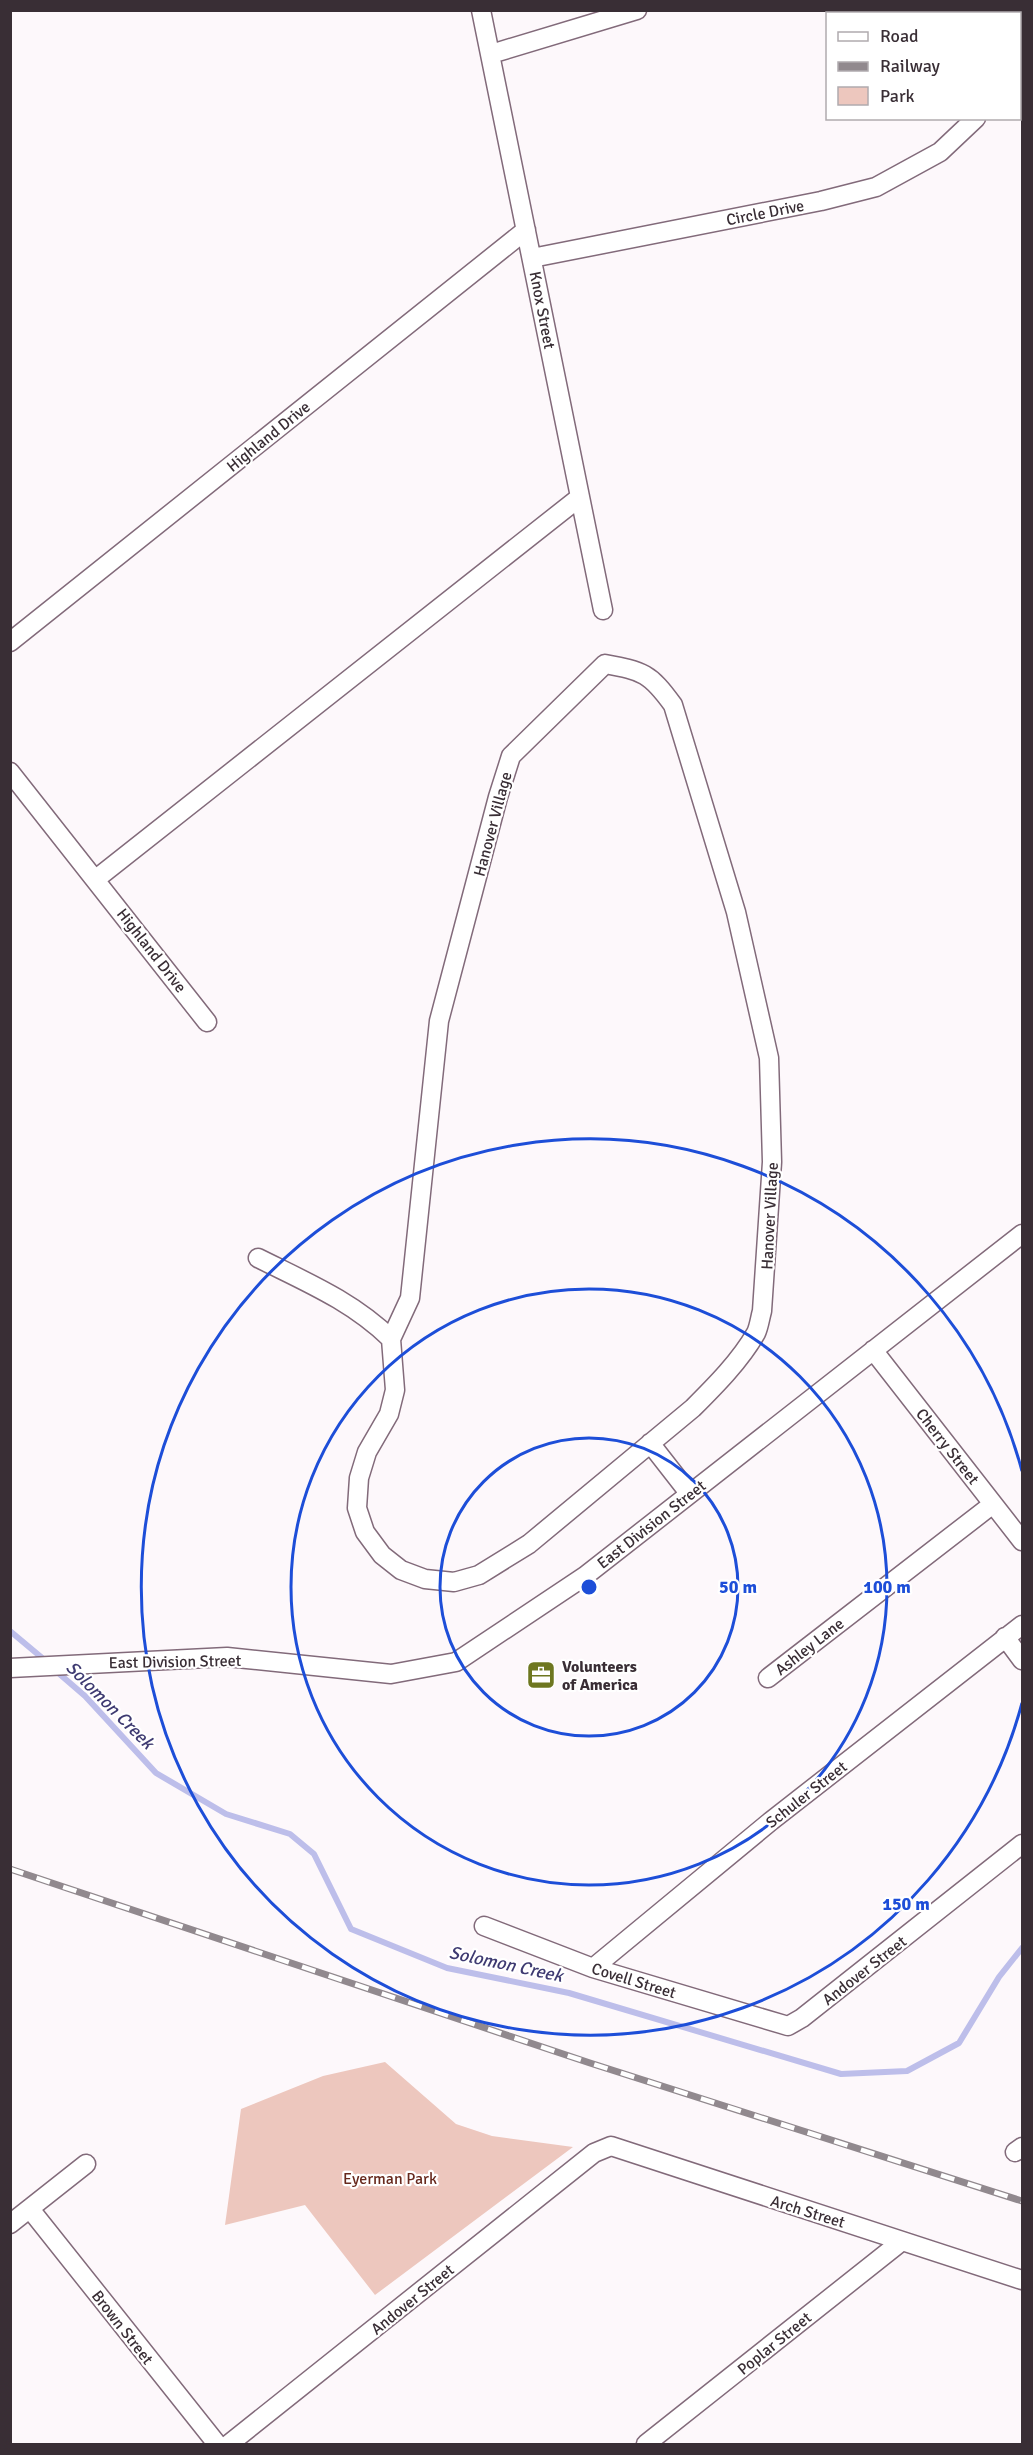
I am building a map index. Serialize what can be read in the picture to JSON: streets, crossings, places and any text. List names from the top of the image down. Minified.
{"streets":{"street":["Circle Drive","Knox Street","Highland Drive","Hanover Village","Cherry Street","East Division Street","Ashley Lane","Schuler Street","Andover Street","Covell Street","Arch Street","Brown Street","Poplar Street"]},"crossings":[["Circle Drive","Knox Street"],["Knox Street","Highland Drive"],["Cherry Street","East Division Street"],["Cherry Street","Ashley Lane"],["Schuler Street","Covell Street"],["Andover Street","Covell Street"],["Andover Street","Arch Street"],["Arch Street","Poplar Street"]],"water":["Solomon Creek"],"parks":["Eyerman Park"],"places":{"office":["Volunteers of America"]},"legend":["Road","Railway","Park"],"rings":["50 m","100 m","150 m"]}
